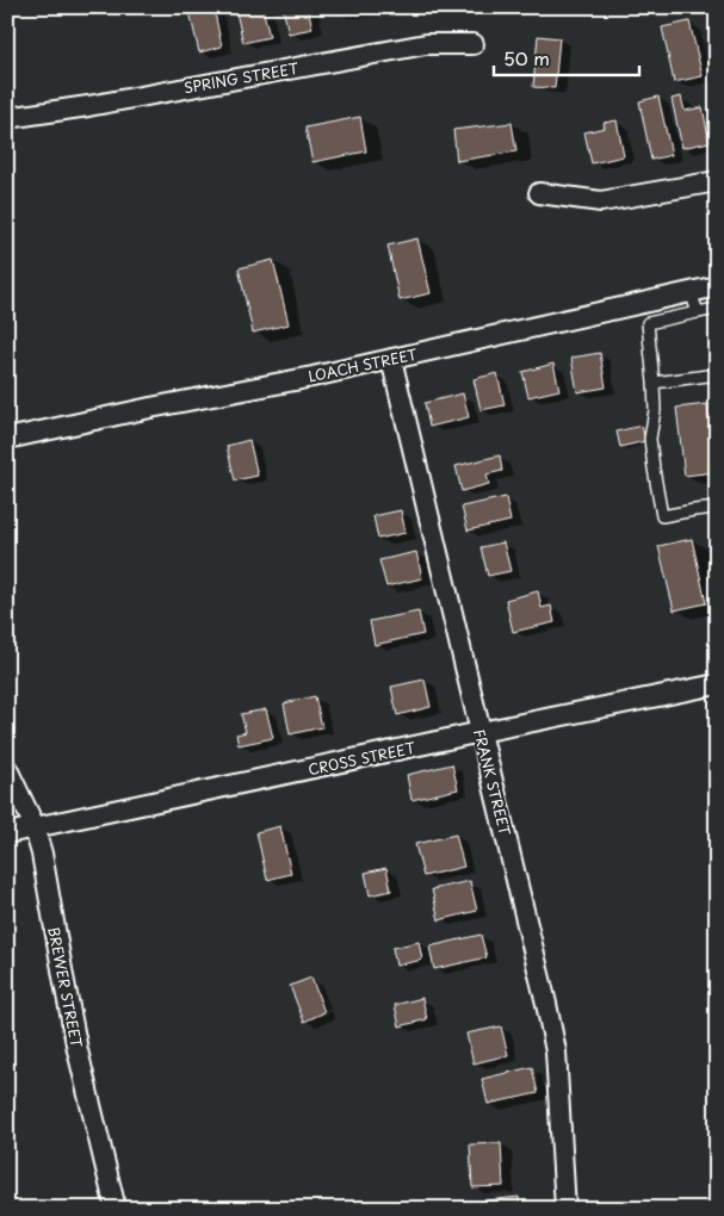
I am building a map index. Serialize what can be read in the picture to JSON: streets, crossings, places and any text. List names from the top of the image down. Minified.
{"streets":{"street":["SPRING STREET","LOACH STREET","CROSS STREET","FRANK STREET","BREWER STREET"]},"crossings":[["LOACH STREET","FRANK STREET"],["CROSS STREET","FRANK STREET"],["CROSS STREET","BREWER STREET"]],"scale_bar":"50 m"}
